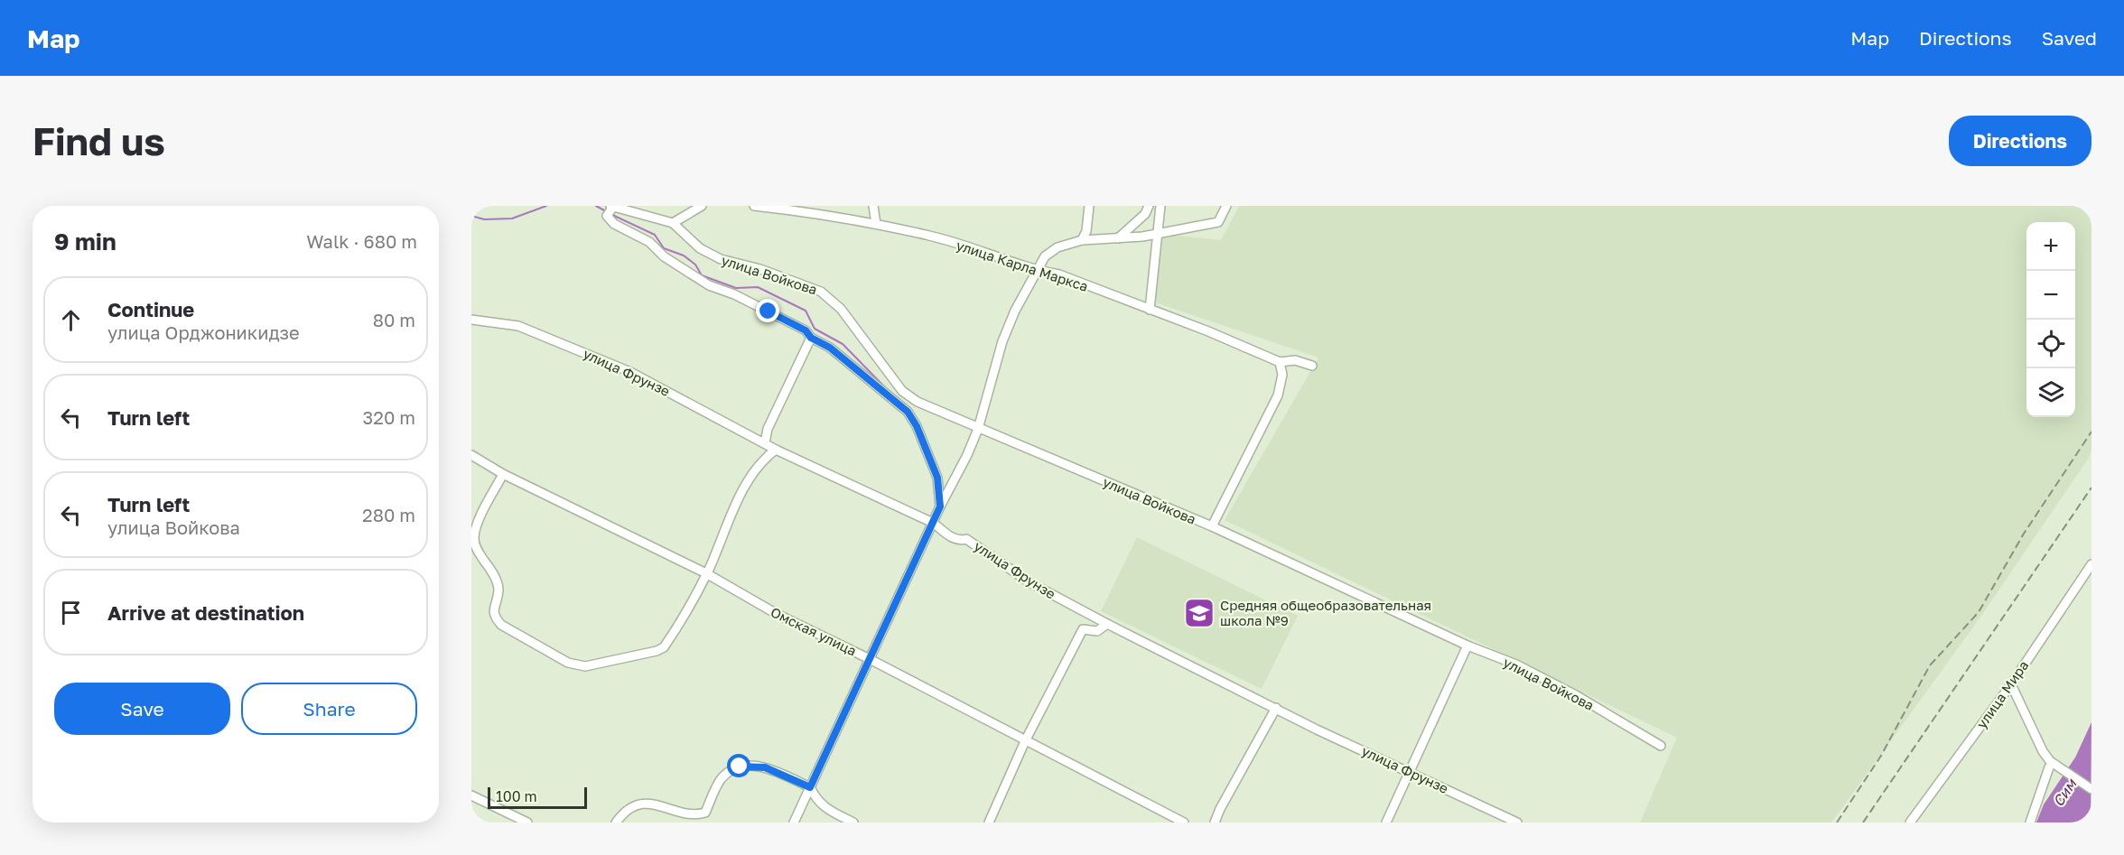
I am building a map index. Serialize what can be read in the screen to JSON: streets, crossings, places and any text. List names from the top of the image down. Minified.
{"streets":{"street":["улица Карла Маркса","улица Войкова","улица Фрунзе","Омская улица","улица Мира"]},"water":["Сим"],"places":{"school or university":["Средняя общеобразовательная школа №9"]},"scale_bar":"100 m","page":{"header":"Map","nav":["Map","Directions","Saved"],"buttons":["Directions",["Save","Share"]],"title":"Find us","heading":["9 min","Walk · 680 m"],"map_buttons":["+","−"],"list":[["Continue","улица Орджоникидзе","80 m"],["Turn left","320 m"],["Turn left","улица Войкова","280 m"],"Arrive at destination"],"scale":"100 m"}}
